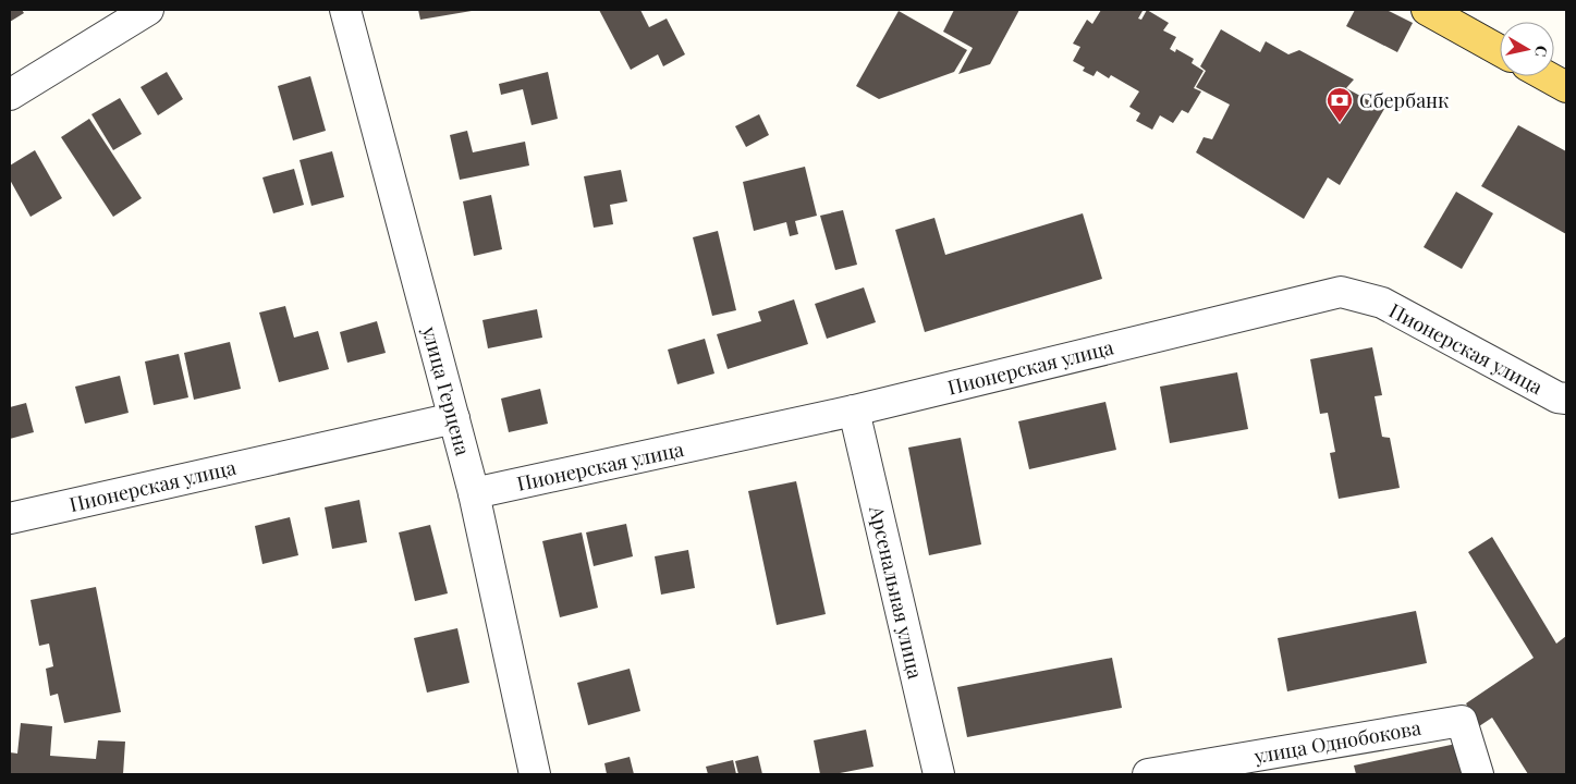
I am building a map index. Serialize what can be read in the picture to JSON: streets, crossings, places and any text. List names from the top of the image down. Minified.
{"streets":{"street":["Пионерская улица","улица Герцена","Арсенальная улица","улица Однобокова"]},"crossings":[["Пионерская улица","улица Герцена"],["Пионерская улица","Арсенальная улица"]],"places":{"bank":["Сбербанк"]},"north":"right"}
